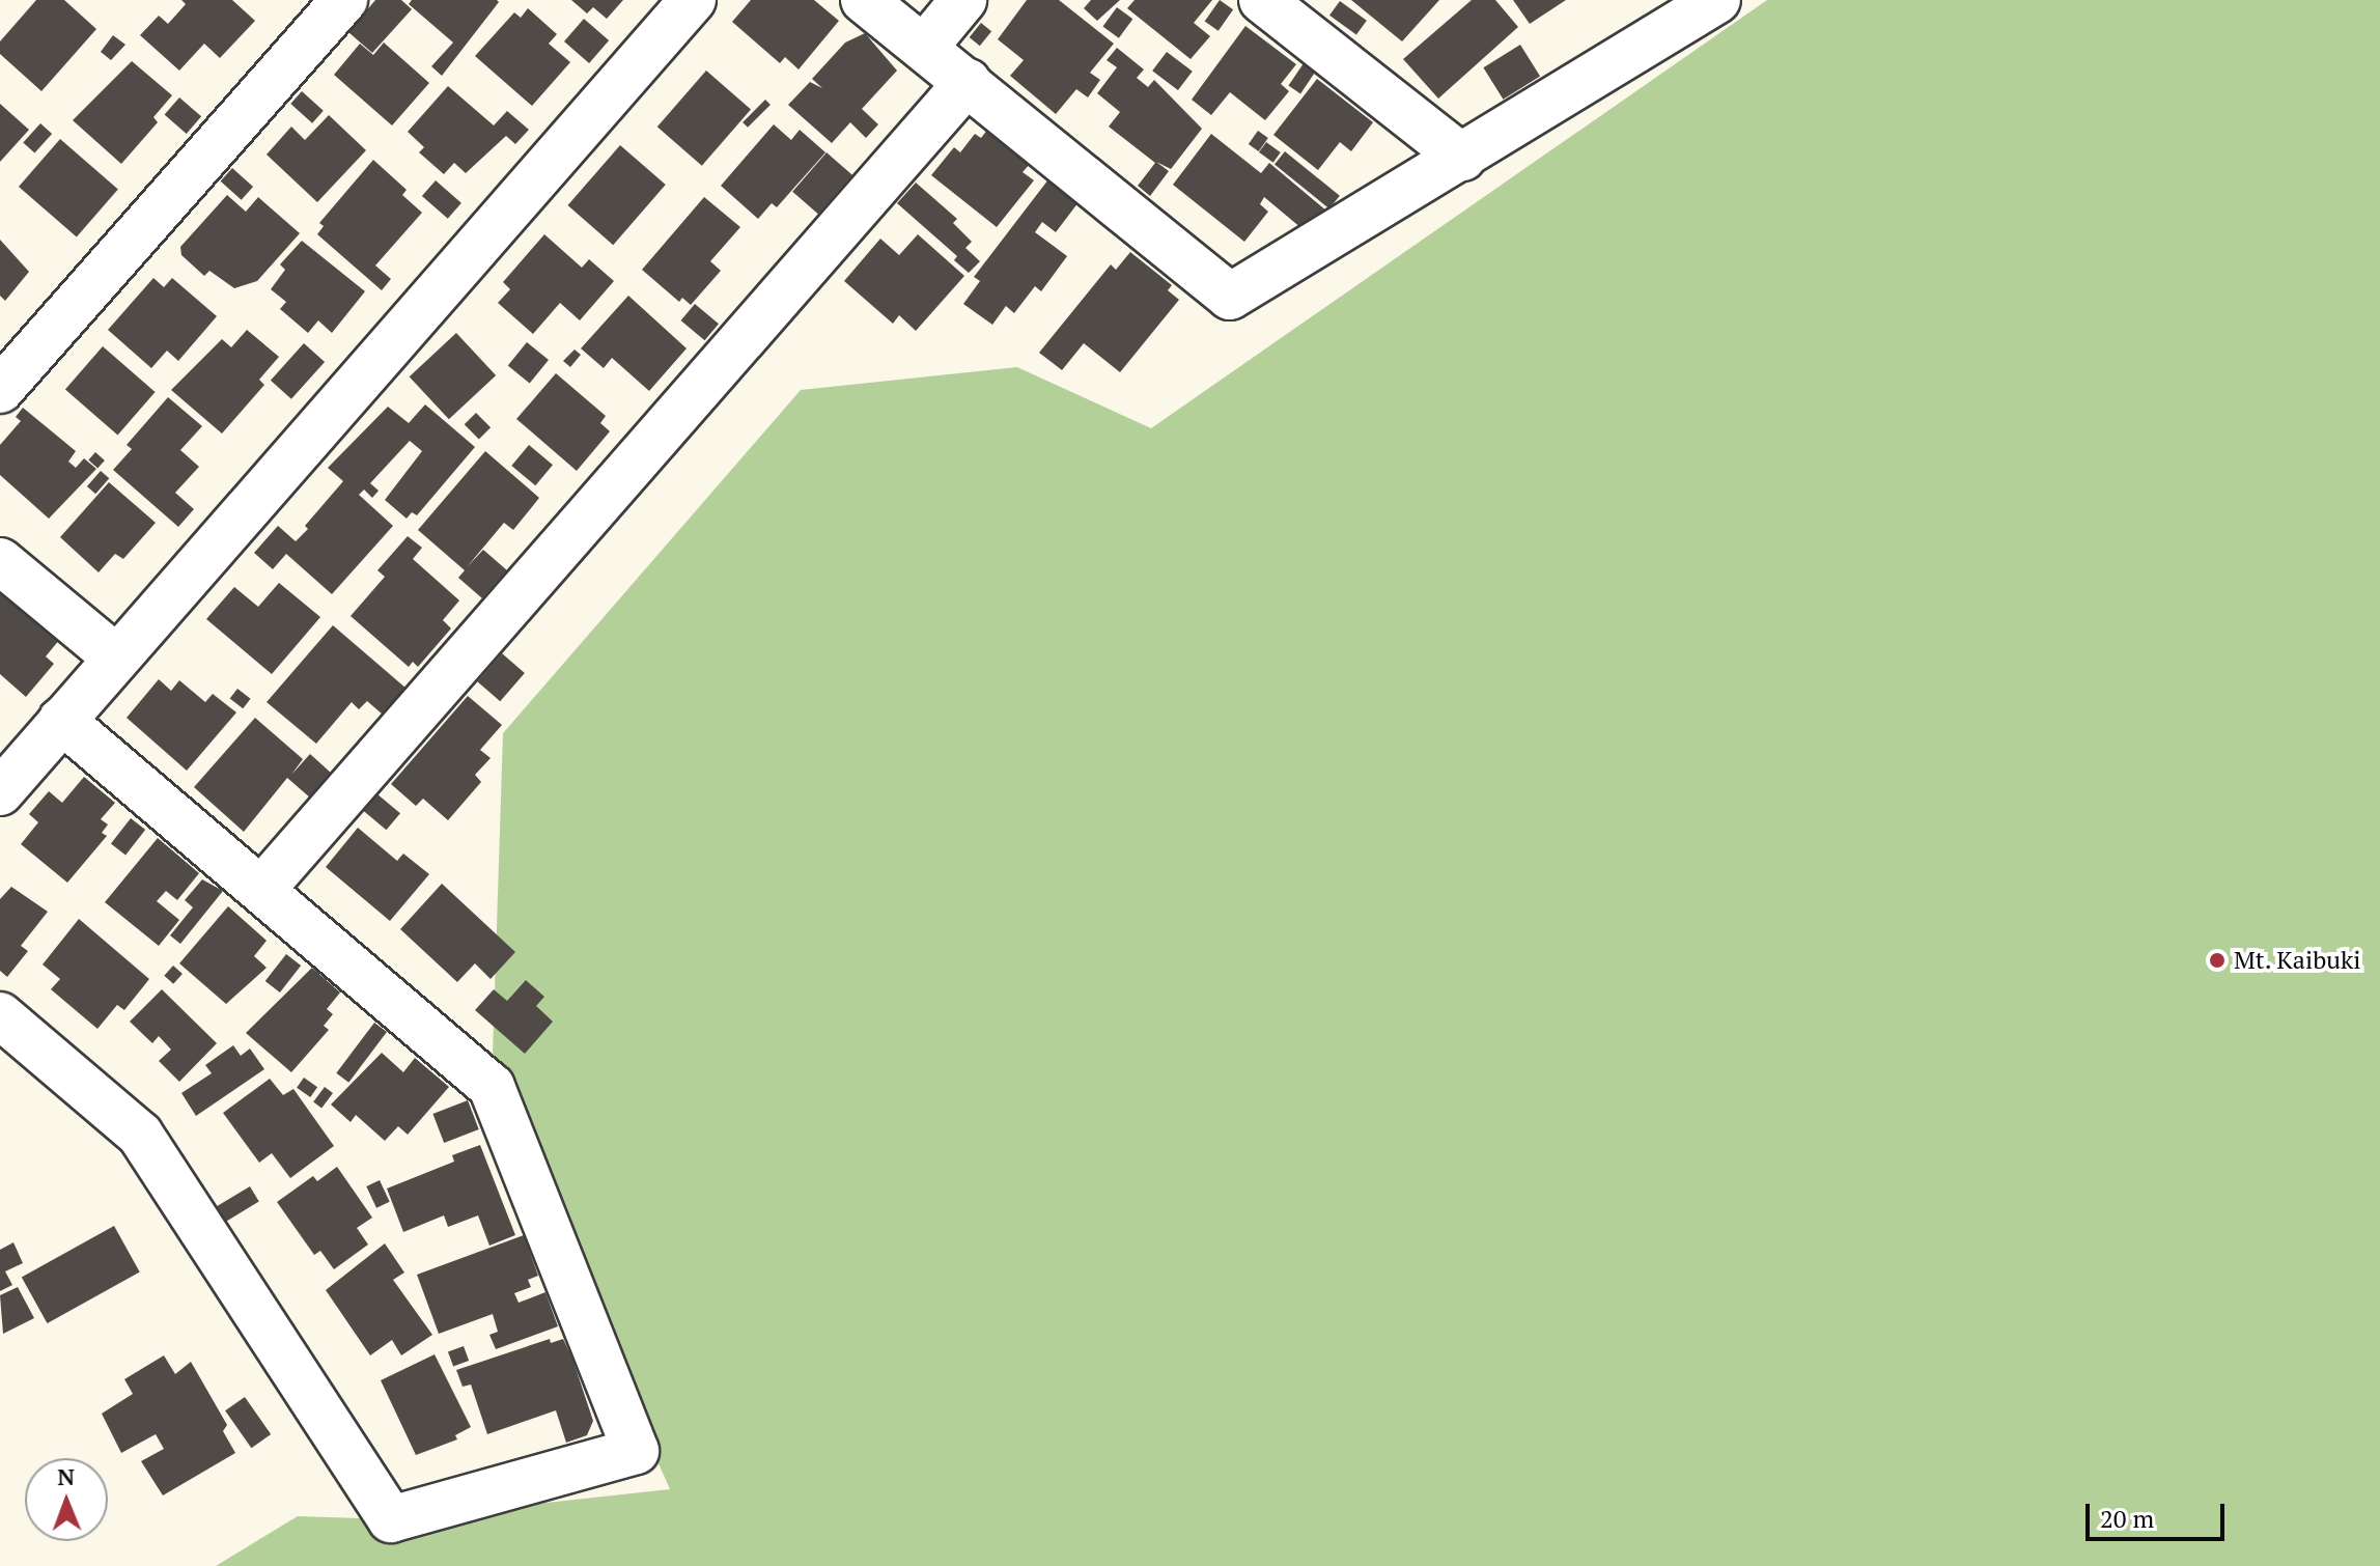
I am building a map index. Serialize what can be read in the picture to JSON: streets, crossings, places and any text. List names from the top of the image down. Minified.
{"places":["Mt. Kaibuki"],"scale_bar":"20 m","north":"top"}
